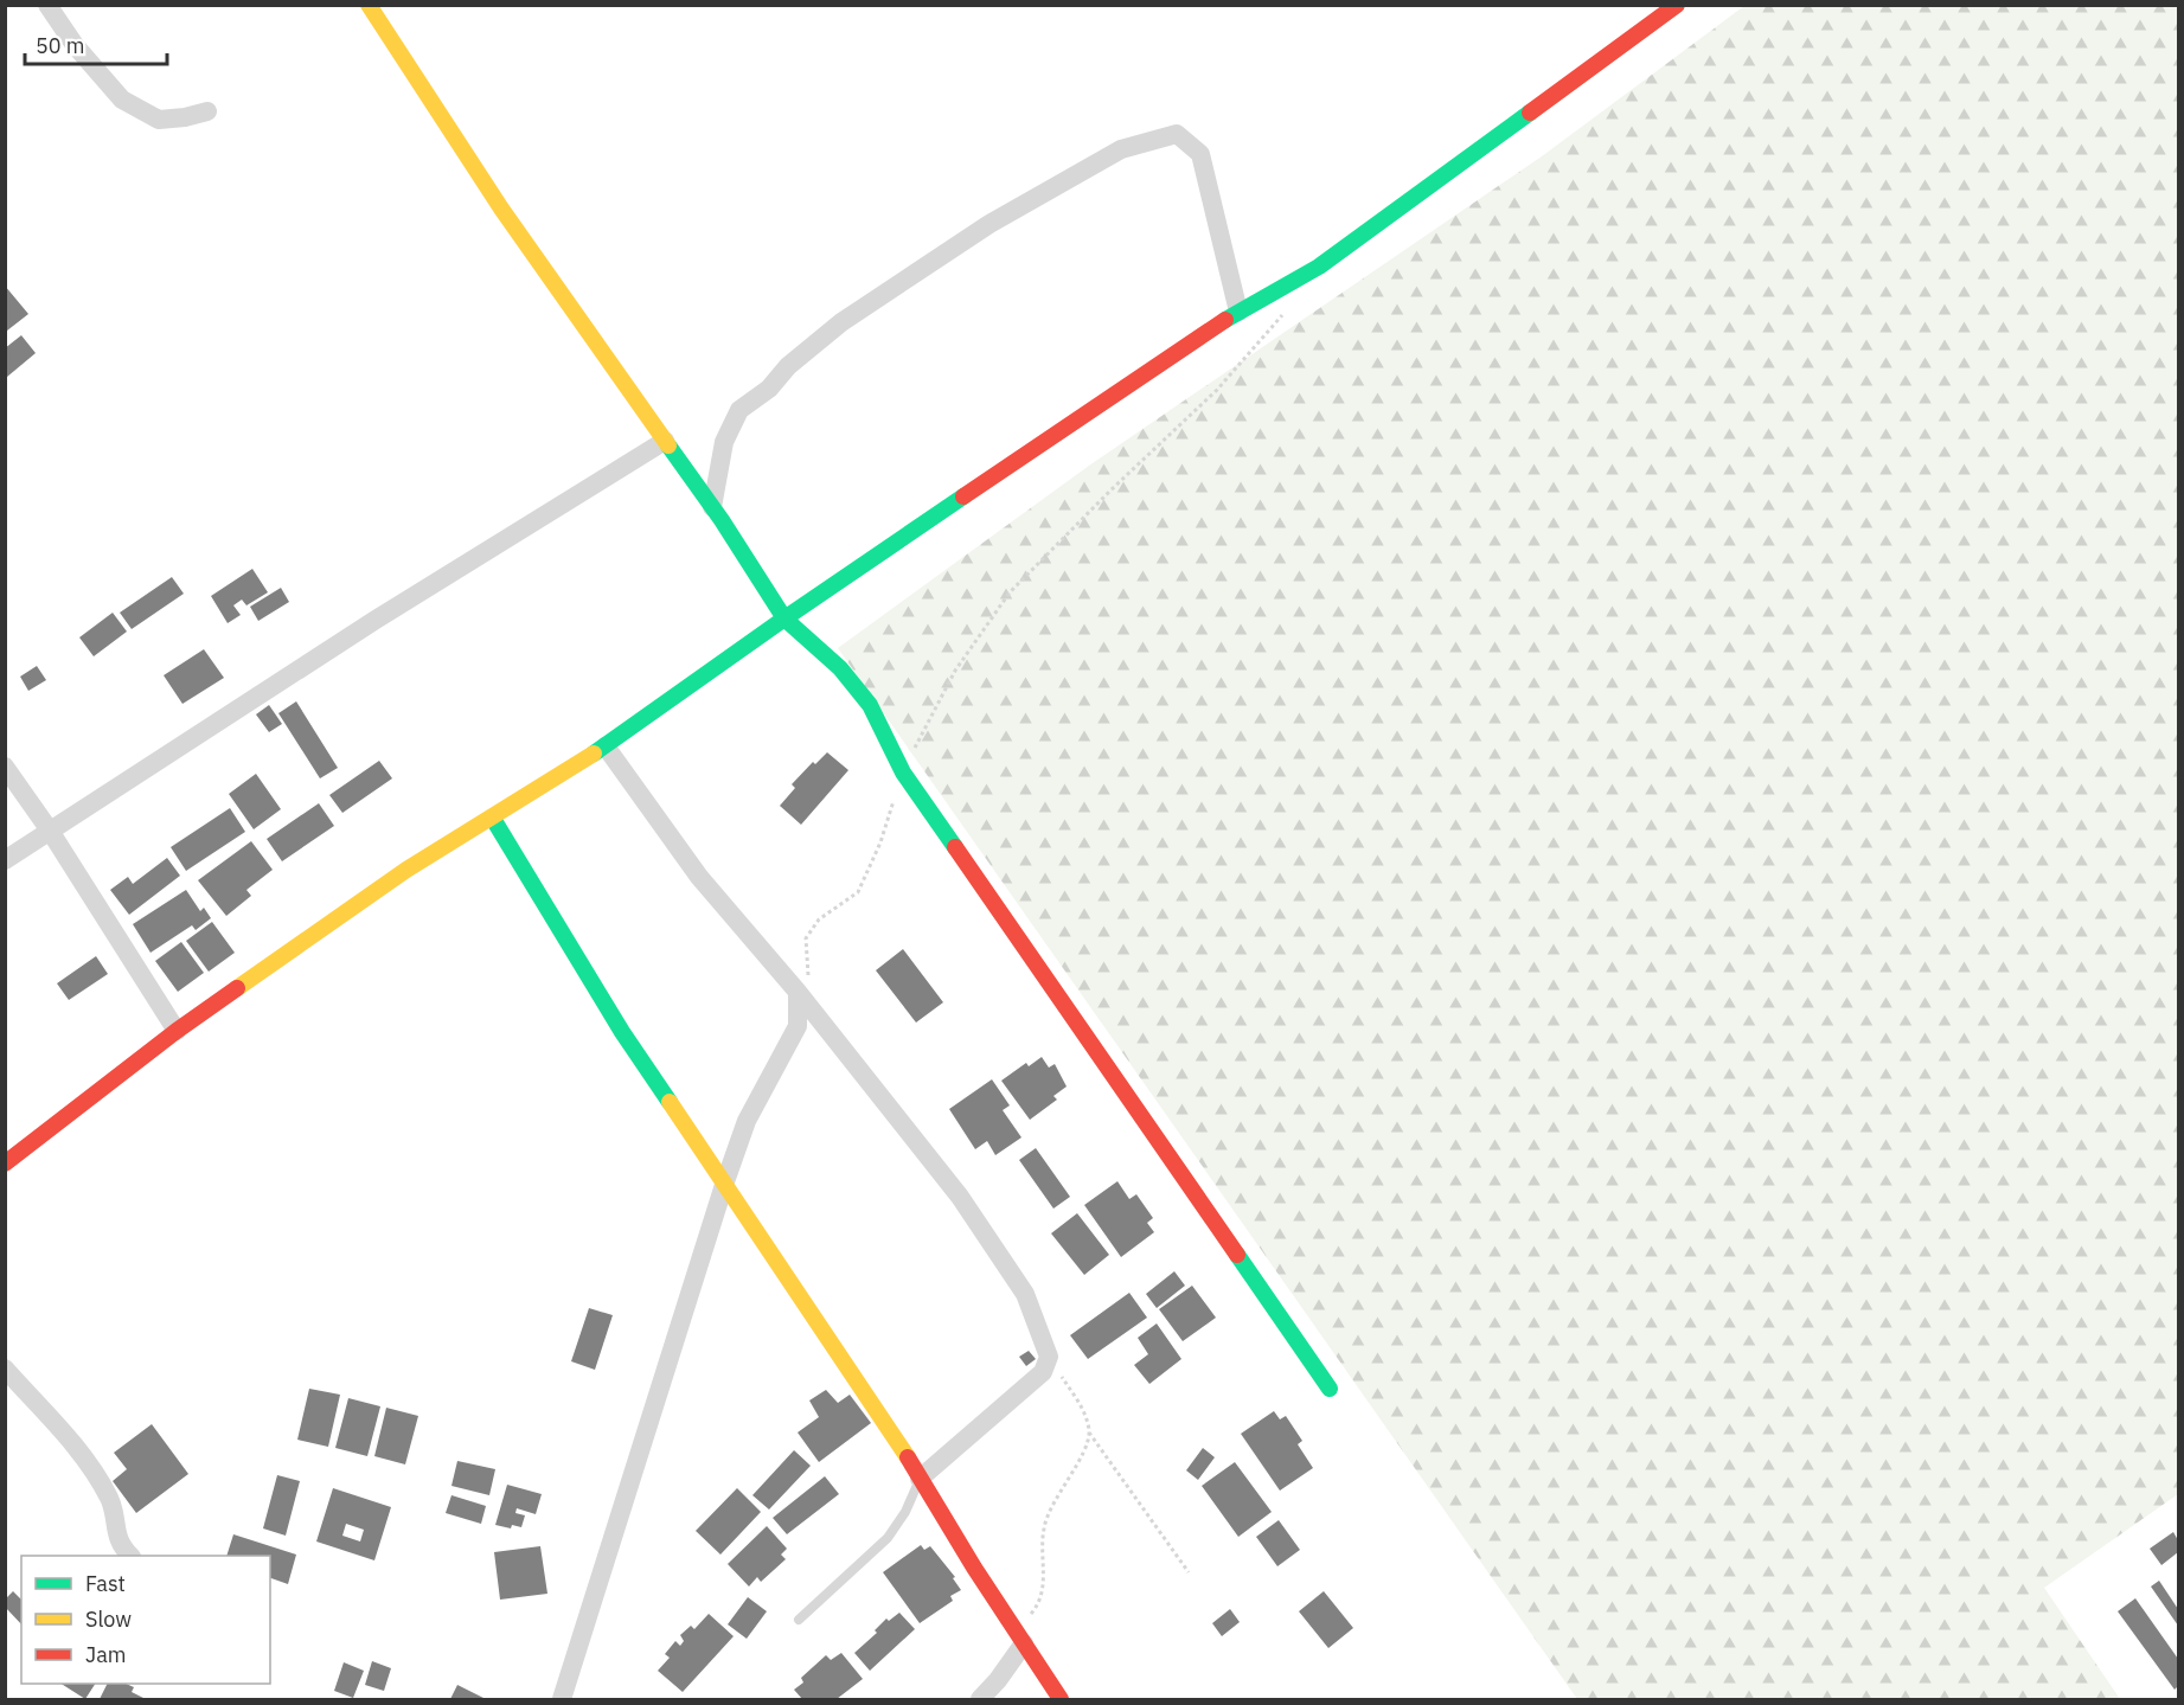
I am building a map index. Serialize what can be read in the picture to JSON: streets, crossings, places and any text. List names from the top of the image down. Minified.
{"legend":["Fast","Slow","Jam"],"scale_bar":"50 m"}
